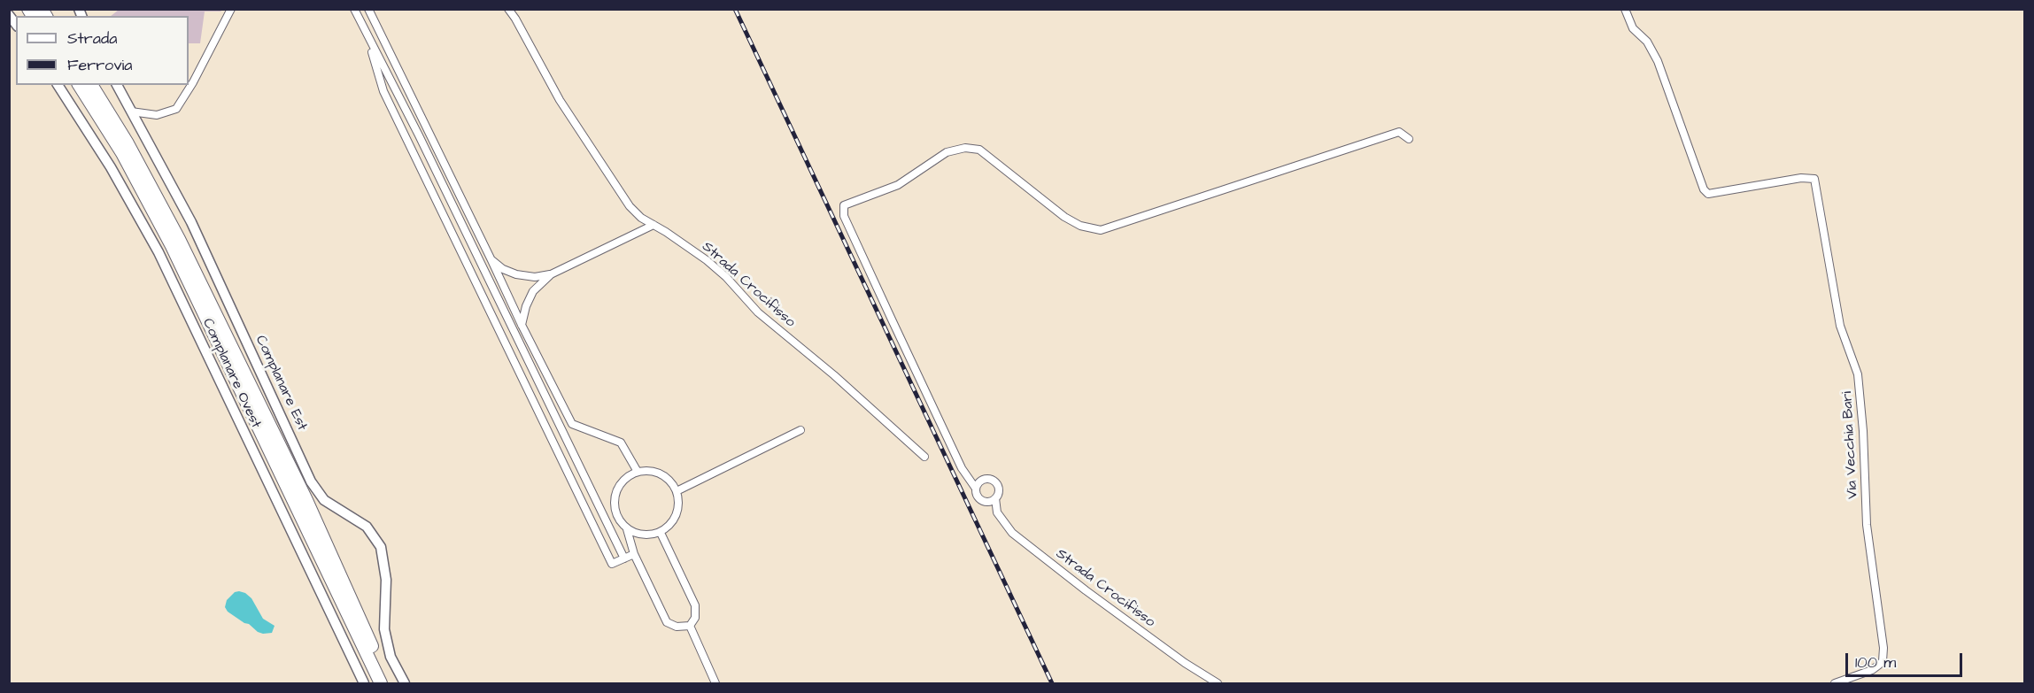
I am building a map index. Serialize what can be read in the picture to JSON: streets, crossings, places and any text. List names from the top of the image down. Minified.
{"streets":{"main road":["Complanare Ovest","Complanare Est"],"street":["Strada Crocifisso","Via Vecchia Bari"]},"legend":["Strada","Ferrovia"],"scale_bar":"100 m"}
